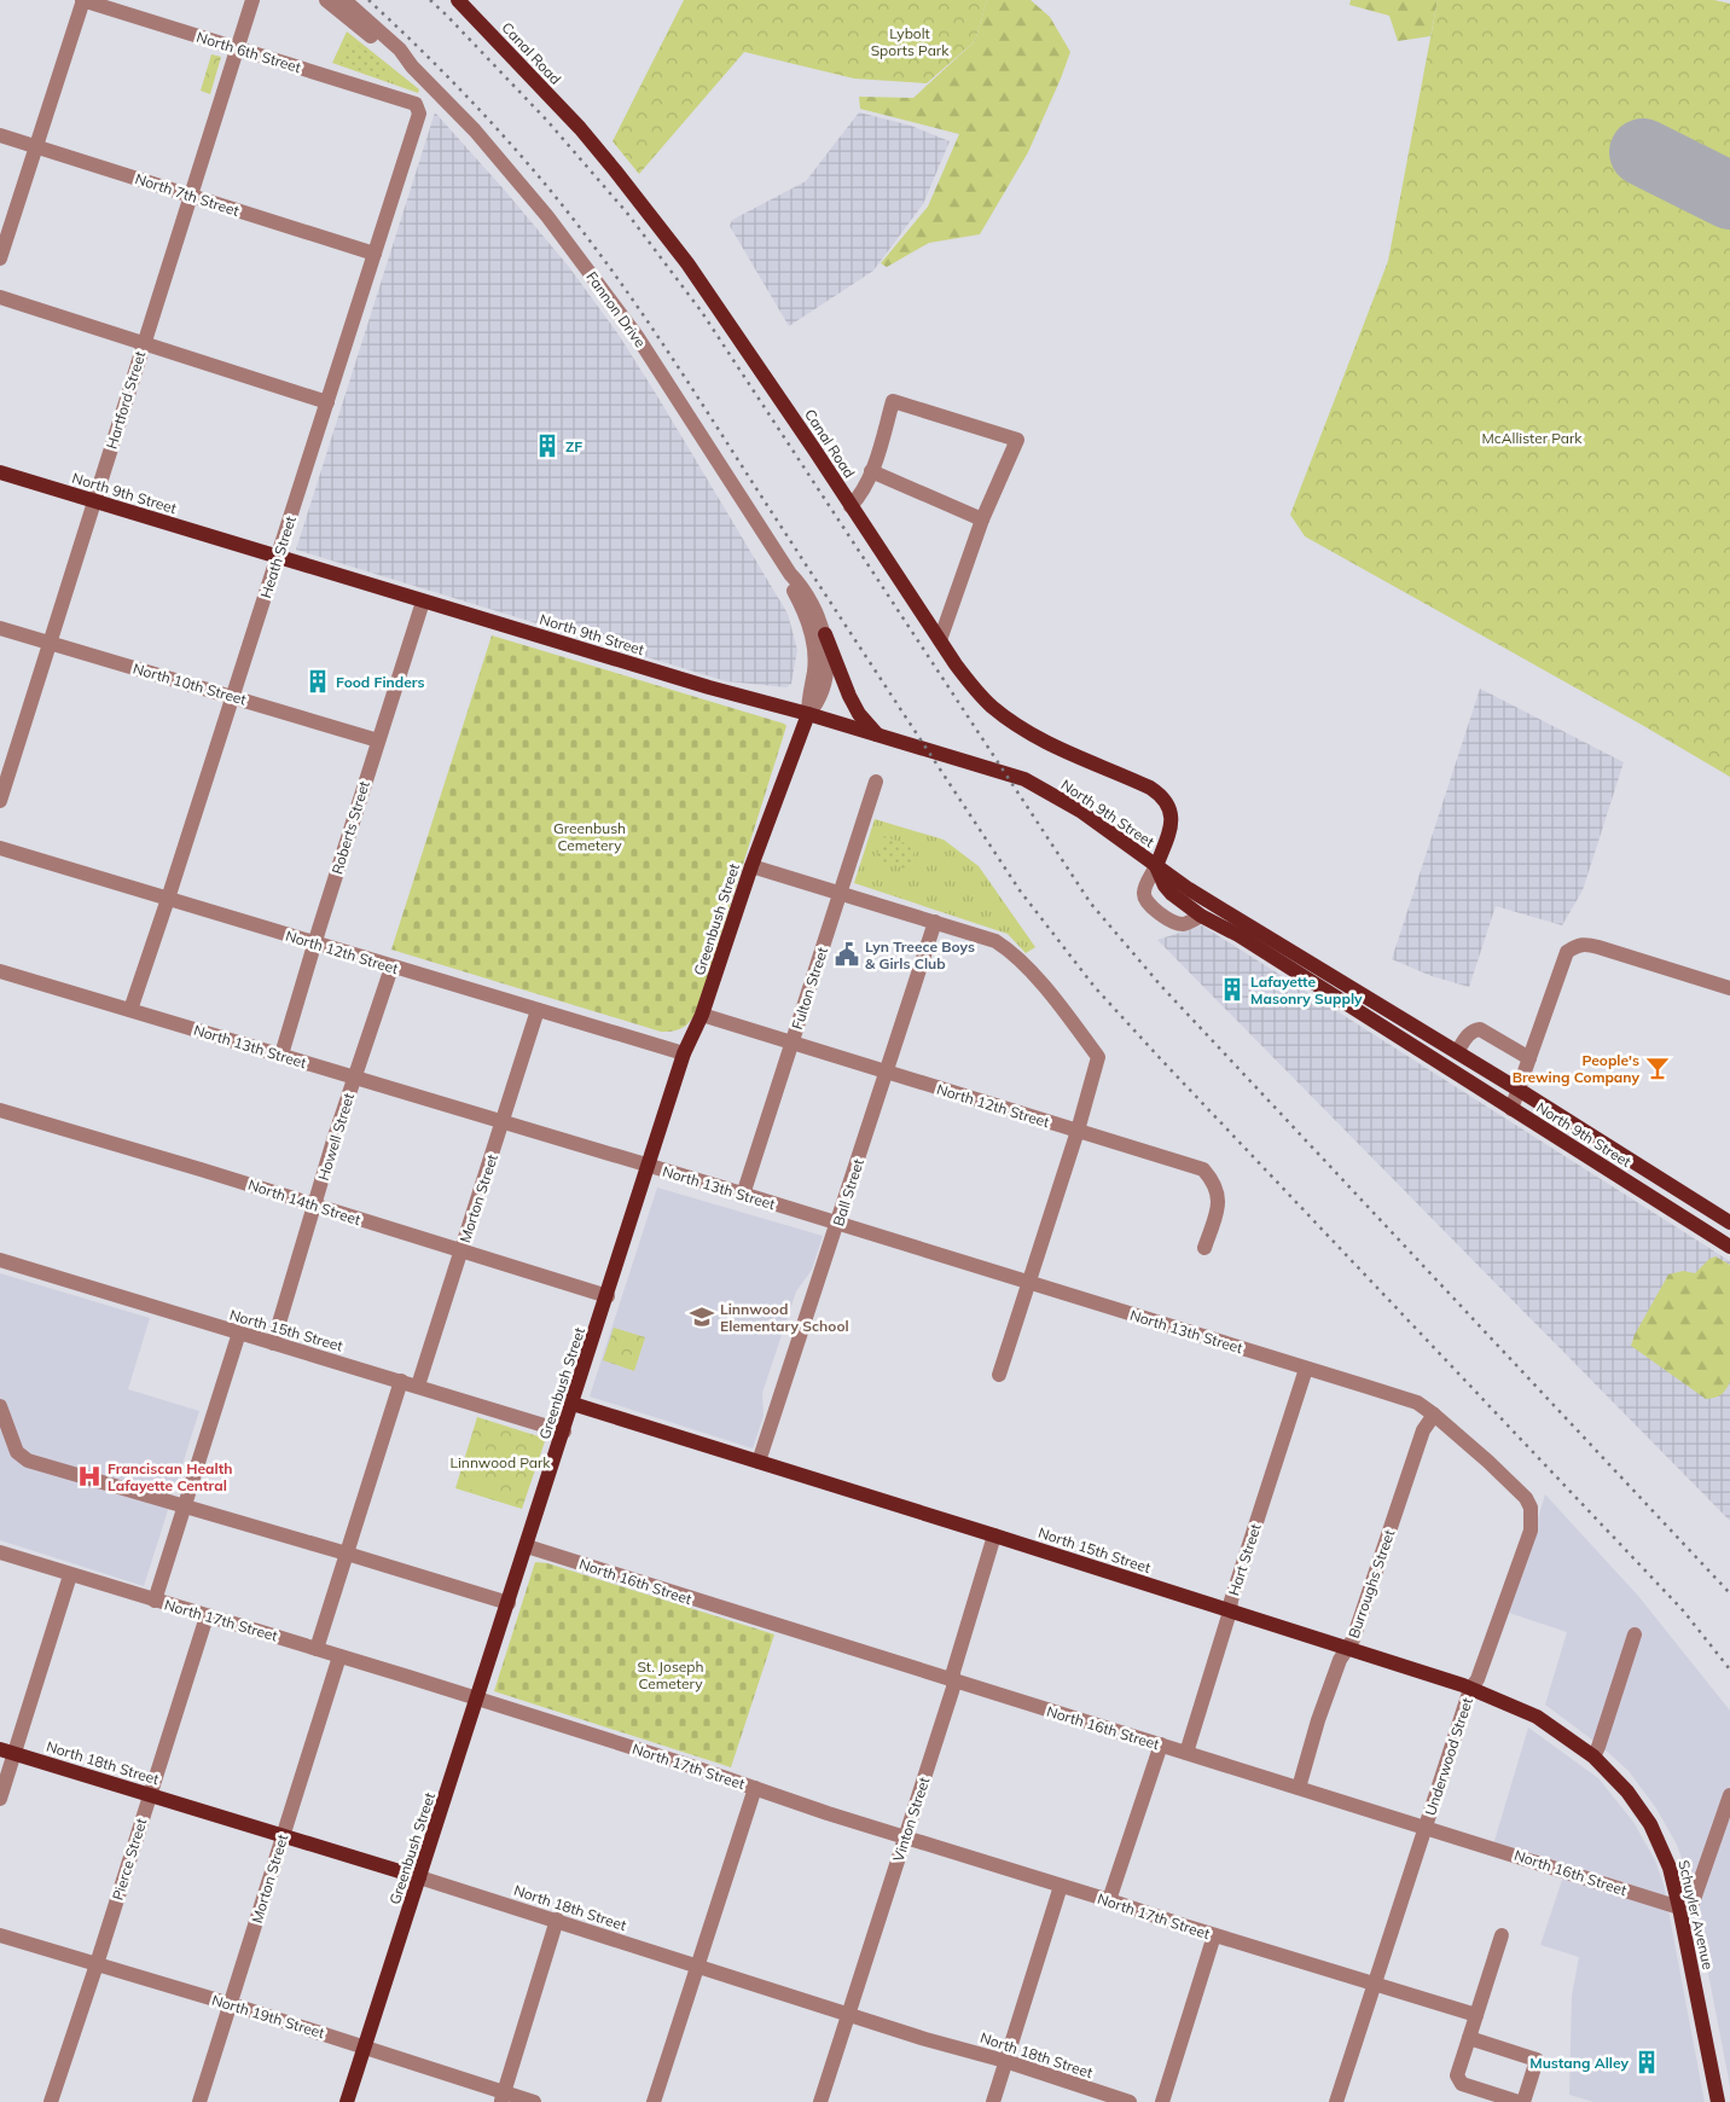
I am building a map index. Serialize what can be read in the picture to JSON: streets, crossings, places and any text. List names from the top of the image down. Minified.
{"streets":{"main road":["Canal Road","North 9th Street","Greenbush Street","North 15th Street","North 18th Street","Schuyler Avenue"],"street":["North 6th Street","North 7th Street","Fannon Drive","Hartford Street","Heath Street","North 10th Street","Roberts Street","North 12th Street","Fulton Street","North 13th Street","Howell Street","Ball Street","Morton Street","North 14th Street","Hart Street","North 16th Street","Burroughs Street","North 17th Street","Underwood Street","Vinton Street","Pierce Street","North 19th Street"]},"crossings":[["North 6th Street","Hartford Street"],["North 6th Street","Heath Street"],["Canal Road","North 9th Street"],["North 7th Street","Hartford Street"],["North 7th Street","Heath Street"],["Fannon Drive","North 9th Street"],["Fannon Drive","Greenbush Street"],["Hartford Street","North 9th Street"],["Hartford Street","North 10th Street"],["North 9th Street","Heath Street"],["North 9th Street","Roberts Street"],["North 9th Street","Greenbush Street"],["Heath Street","North 10th Street"],["Heath Street","North 12th Street"],["Heath Street","North 13th Street"],["North 10th Street","Roberts Street"],["Roberts Street","North 12th Street"],["Roberts Street","North 13th Street"],["Greenbush Street","North 12th Street"],["Greenbush Street","North 13th Street"],["Greenbush Street","North 14th Street"],["Greenbush Street","North 15th Street"],["Greenbush Street","North 16th Street"],["Greenbush Street","North 17th Street"],["Greenbush Street","North 18th Street"],["Greenbush Street","North 19th Street"],["North 12th Street","Fulton Street"],["North 12th Street","Howell Street"],["North 12th Street","Ball Street"],["North 12th Street","Morton Street"],["Fulton Street","North 13th Street"],["North 13th Street","Howell Street"],["North 13th Street","Ball Street"],["North 13th Street","Morton Street"],["North 13th Street","Hart Street"],["North 13th Street","Burroughs Street"],["North 13th Street","Underwood Street"],["Howell Street","North 14th Street"],["Howell Street","North 15th Street"],["Ball Street","North 15th Street"],["Morton Street","North 14th Street"],["Morton Street","North 15th Street"],["Morton Street","North 17th Street"],["Morton Street","North 18th Street"],["Morton Street","North 19th Street"],["North 15th Street","Hart Street"],["North 15th Street","Burroughs Street"],["North 15th Street","Underwood Street"],["North 15th Street","Vinton Street"],["North 15th Street","Schuyler Avenue"],["Hart Street","North 16th Street"],["North 16th Street","Burroughs Street"],["North 16th Street","Underwood Street"],["North 16th Street","Vinton Street"],["North 16th Street","Schuyler Avenue"],["Burroughs Street","Underwood Street"],["North 17th Street","Underwood Street"],["North 17th Street","Vinton Street"],["North 17th Street","Pierce Street"],["North 18th Street","Vinton Street"],["North 18th Street","Pierce Street"],["Pierce Street","North 19th Street"]],"parks":["Lybolt Sports Park","McAllister Park","Greenbush Cemetery","Linnwood Park","St. Joseph Cemetery"],"places":{"building":["ZF","Food Finders","Lafayette Masonry Supply","Mustang Alley"],"public building":["Lyn Treece Boys & Girls Club"],"bar":["People's Brewing Company"],"school or university":["Linnwood Elementary School"],"hospital":["Franciscan Health Lafayette Central"]}}
